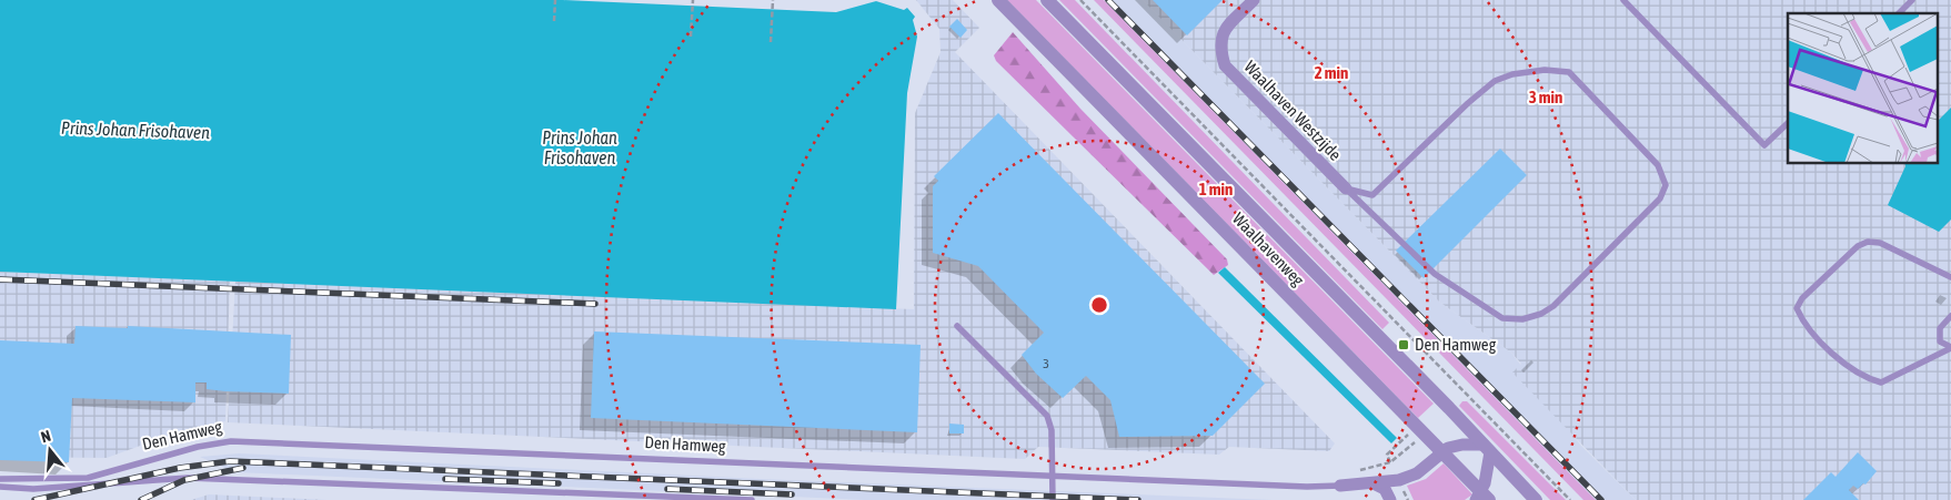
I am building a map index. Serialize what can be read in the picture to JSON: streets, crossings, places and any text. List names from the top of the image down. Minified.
{"streets":{"street":["Waalhaven Westzijde","Waalhavenweg","Den Hamweg"]},"crossings":[["Waalhavenweg","Den Hamweg"]],"water":["Prins Johan Frisohaven"],"places":{"transit":["Den Hamweg"]},"house_numbers":["3"],"north":"top","rings":["2 min","3 min","1 min"]}
